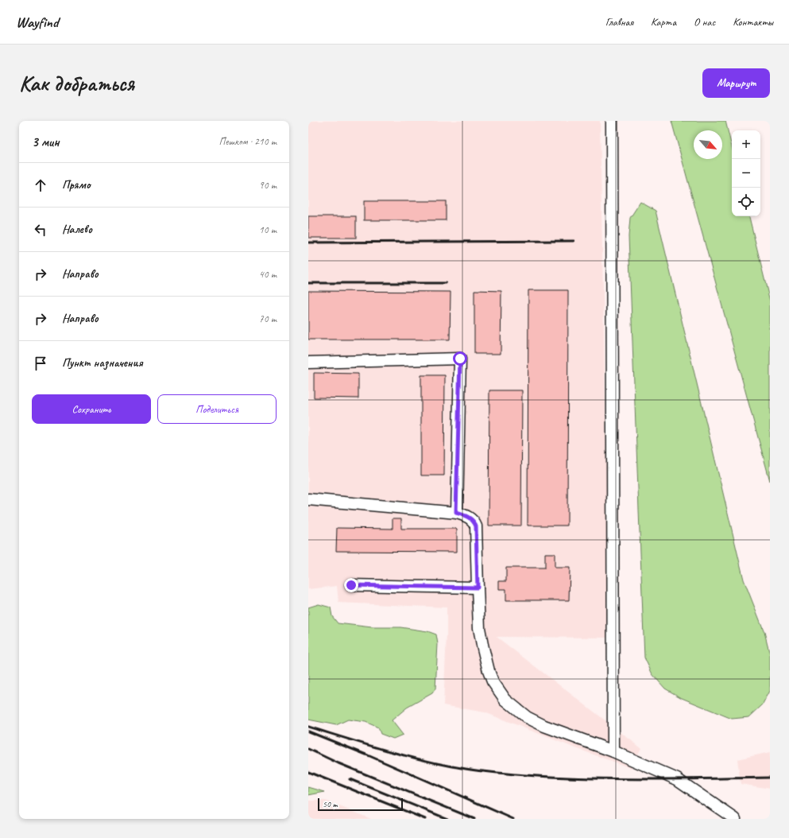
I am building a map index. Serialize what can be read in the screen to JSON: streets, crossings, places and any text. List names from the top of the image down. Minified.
{"scale_bar":"50 m","north":"bottom right","page":{"header":"Wayfind","nav":["Главная","Карта","О нас","Контакты"],"buttons":["Маршрут",["Сохранить","Поделиться"]],"title":"Как добраться","heading":["3 мин","Пешком · 210 m"],"map_buttons":["+","−"],"list":[["Прямо","90 m"],["Налево","10 m"],["Направо","40 m"],["Направо","70 m"],"Пункт назначения"],"scale":"50 m"}}
